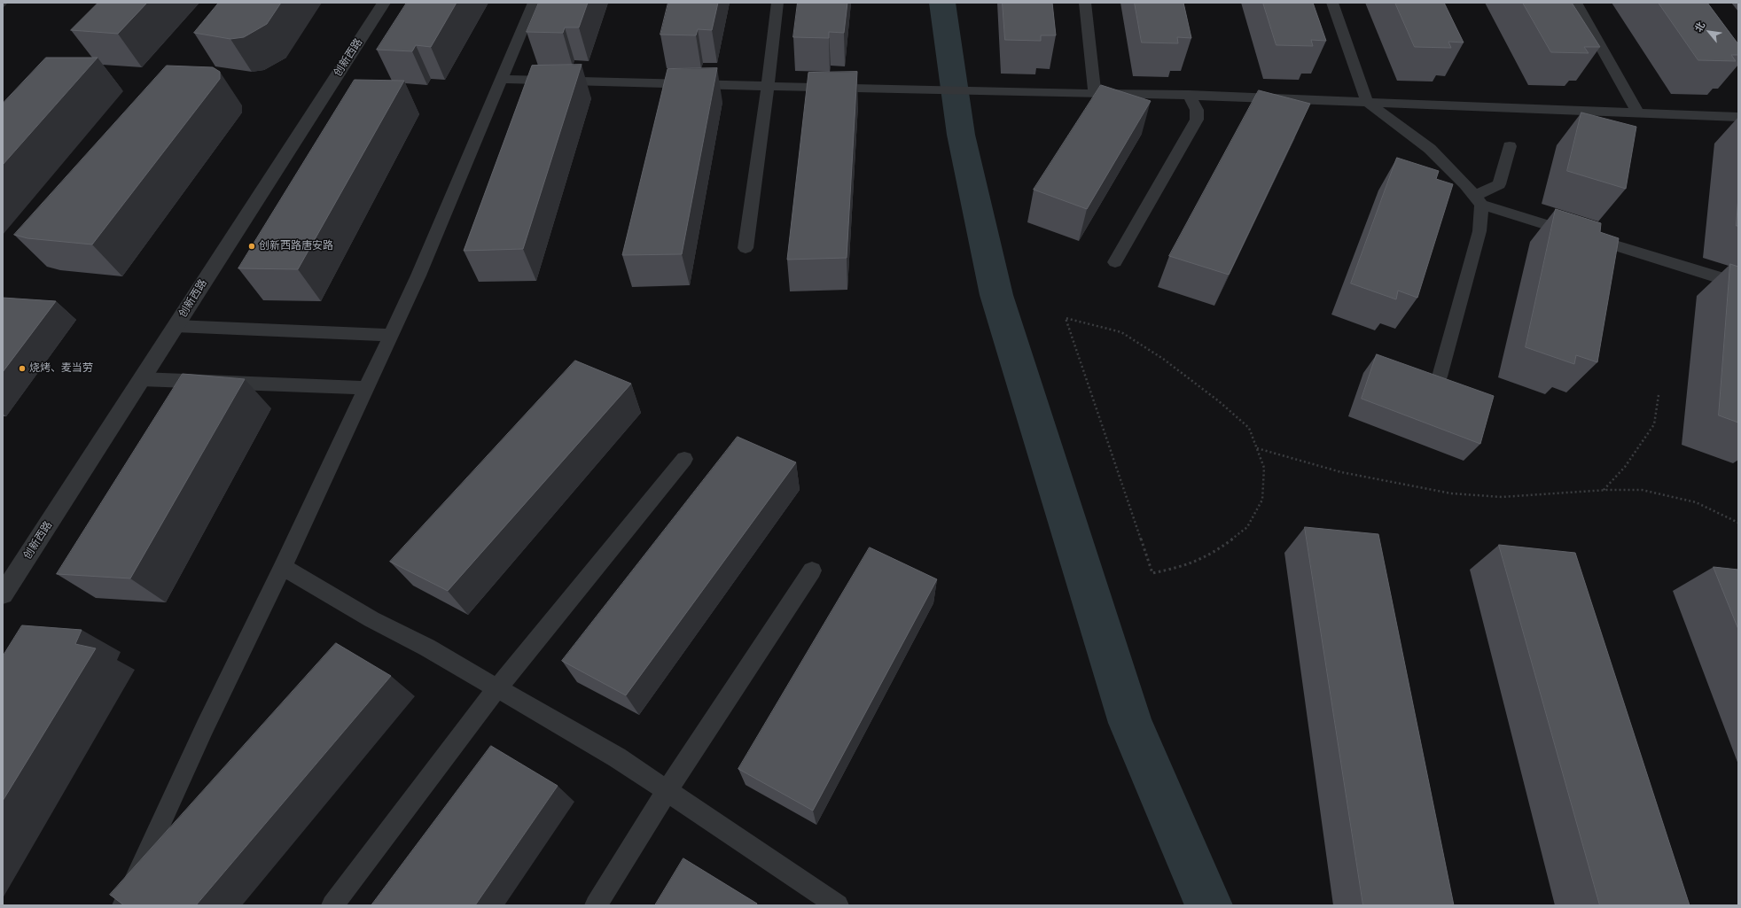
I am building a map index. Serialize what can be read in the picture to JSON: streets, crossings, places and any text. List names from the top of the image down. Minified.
{"streets":{"street":["创新西路"]},"places":["创新西路唐安路","烧烤、麦当劳"],"north":"top left"}
